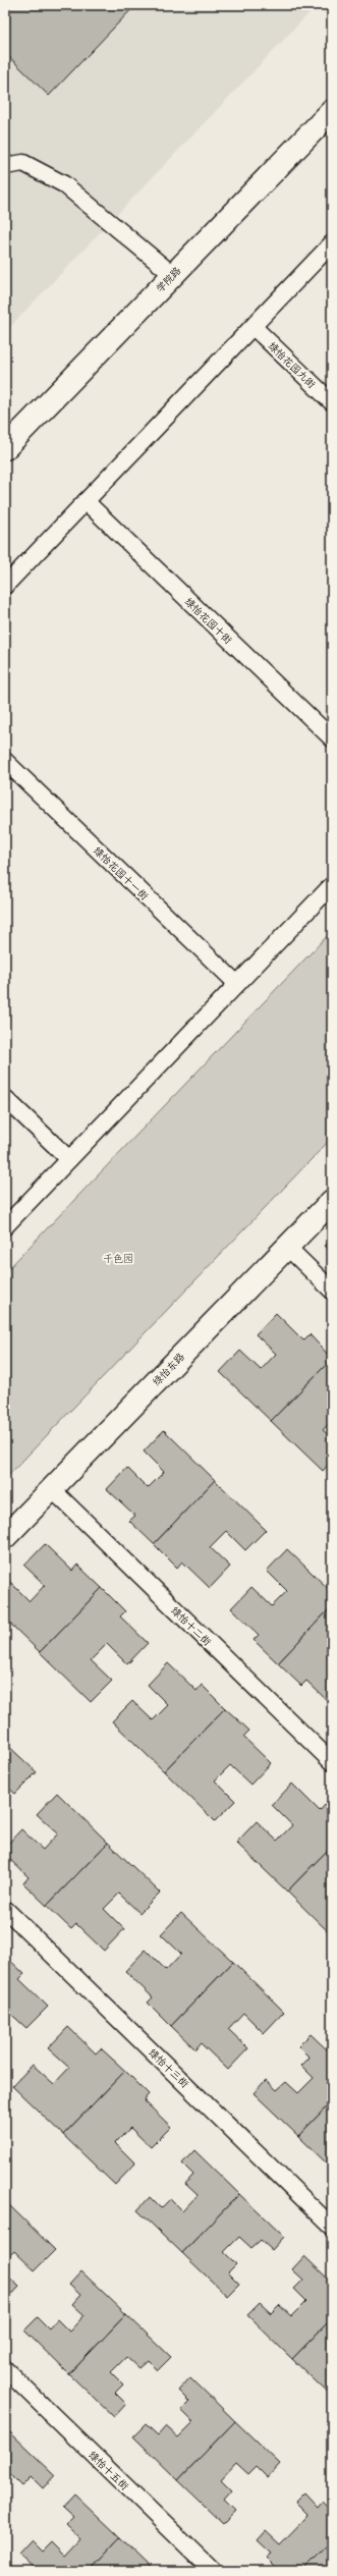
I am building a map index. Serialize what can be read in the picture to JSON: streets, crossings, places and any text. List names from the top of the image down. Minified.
{"streets":{"street":["学院路","绿怡东路"],"lane":["绿怡花园九街","绿怡花园十街","绿怡花园十一街","绿怡十二街","绿怡十三街","绿怡十五街"]},"crossings":[["绿怡东路","绿怡十二街"]],"parks":["千色园"]}
